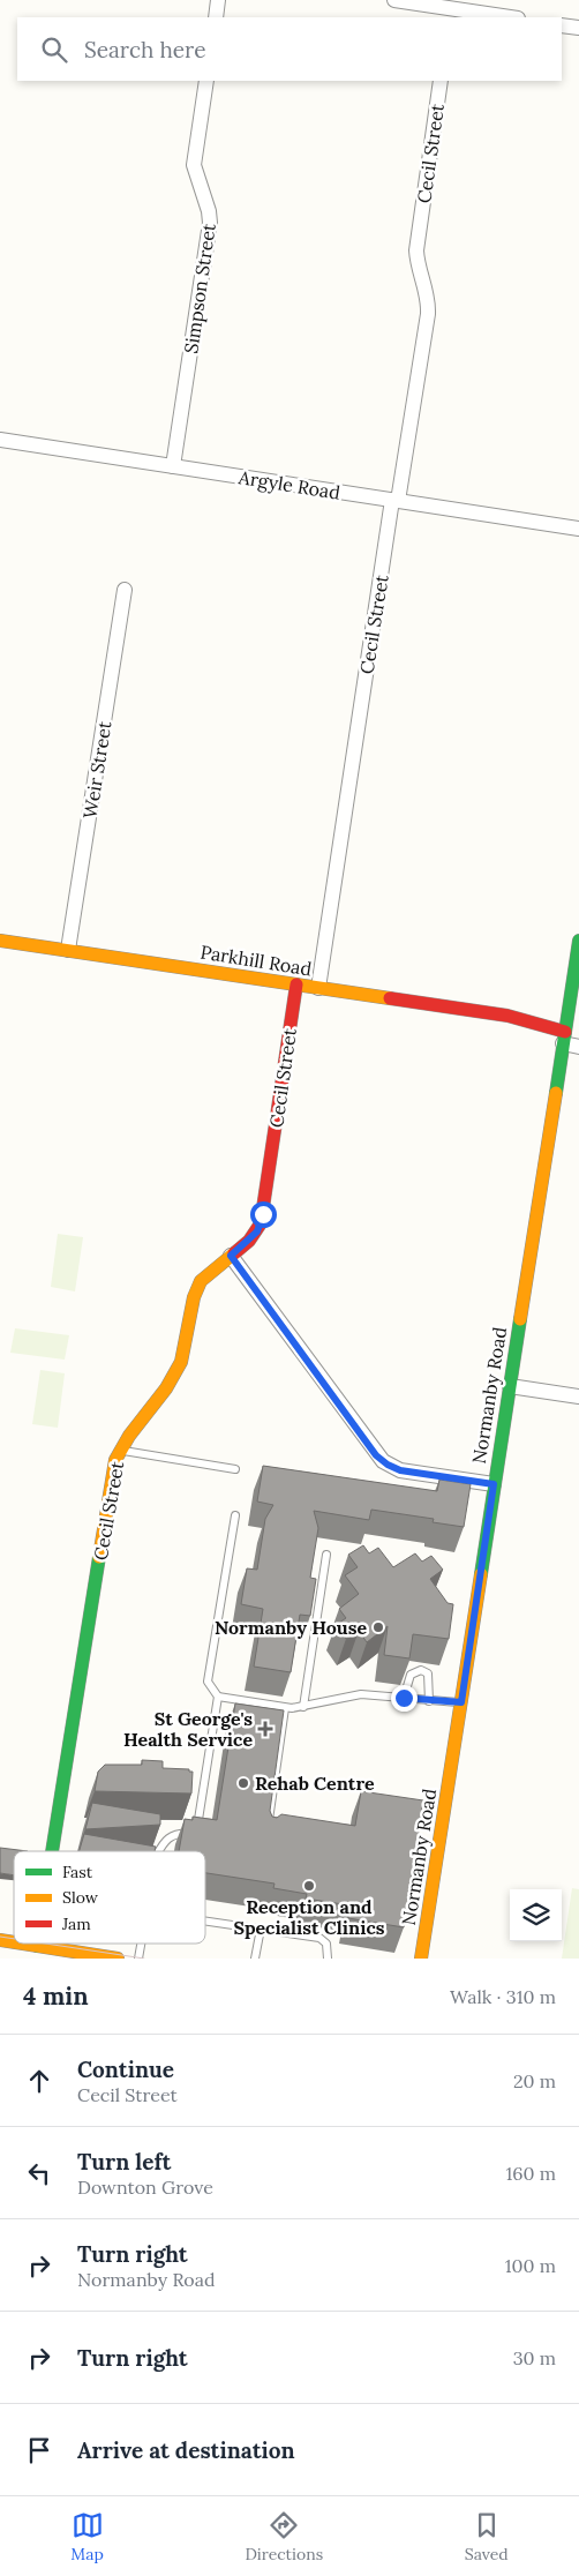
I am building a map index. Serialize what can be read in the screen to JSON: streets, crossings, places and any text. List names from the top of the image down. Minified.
{"streets":{"street":["Cecil Street","Simpson Street","Argyle Road","Weir Street","Parkhill Road","Normanby Road"]},"crossings":[["Cecil Street","Argyle Road"],["Cecil Street","Parkhill Road"],["Simpson Street","Argyle Road"],["Weir Street","Parkhill Road"],["Parkhill Road","Normanby Road"]],"places":{"other":["Normanby House","Rehab Centre","Reception and Specialist Clinics"],"health":["St George's Health Service"]},"legend":["Fast","Slow","Jam"],"page":{"search":"Search here","heading":["4 min","Walk · 310 m"],"list":[["Continue","Cecil Street","20 m"],["Turn left","Downton Grove","160 m"],["Turn right","Normanby Road","100 m"],["Turn right","30 m"],"Arrive at destination"],"nav":["Map","Directions","Saved"]}}
